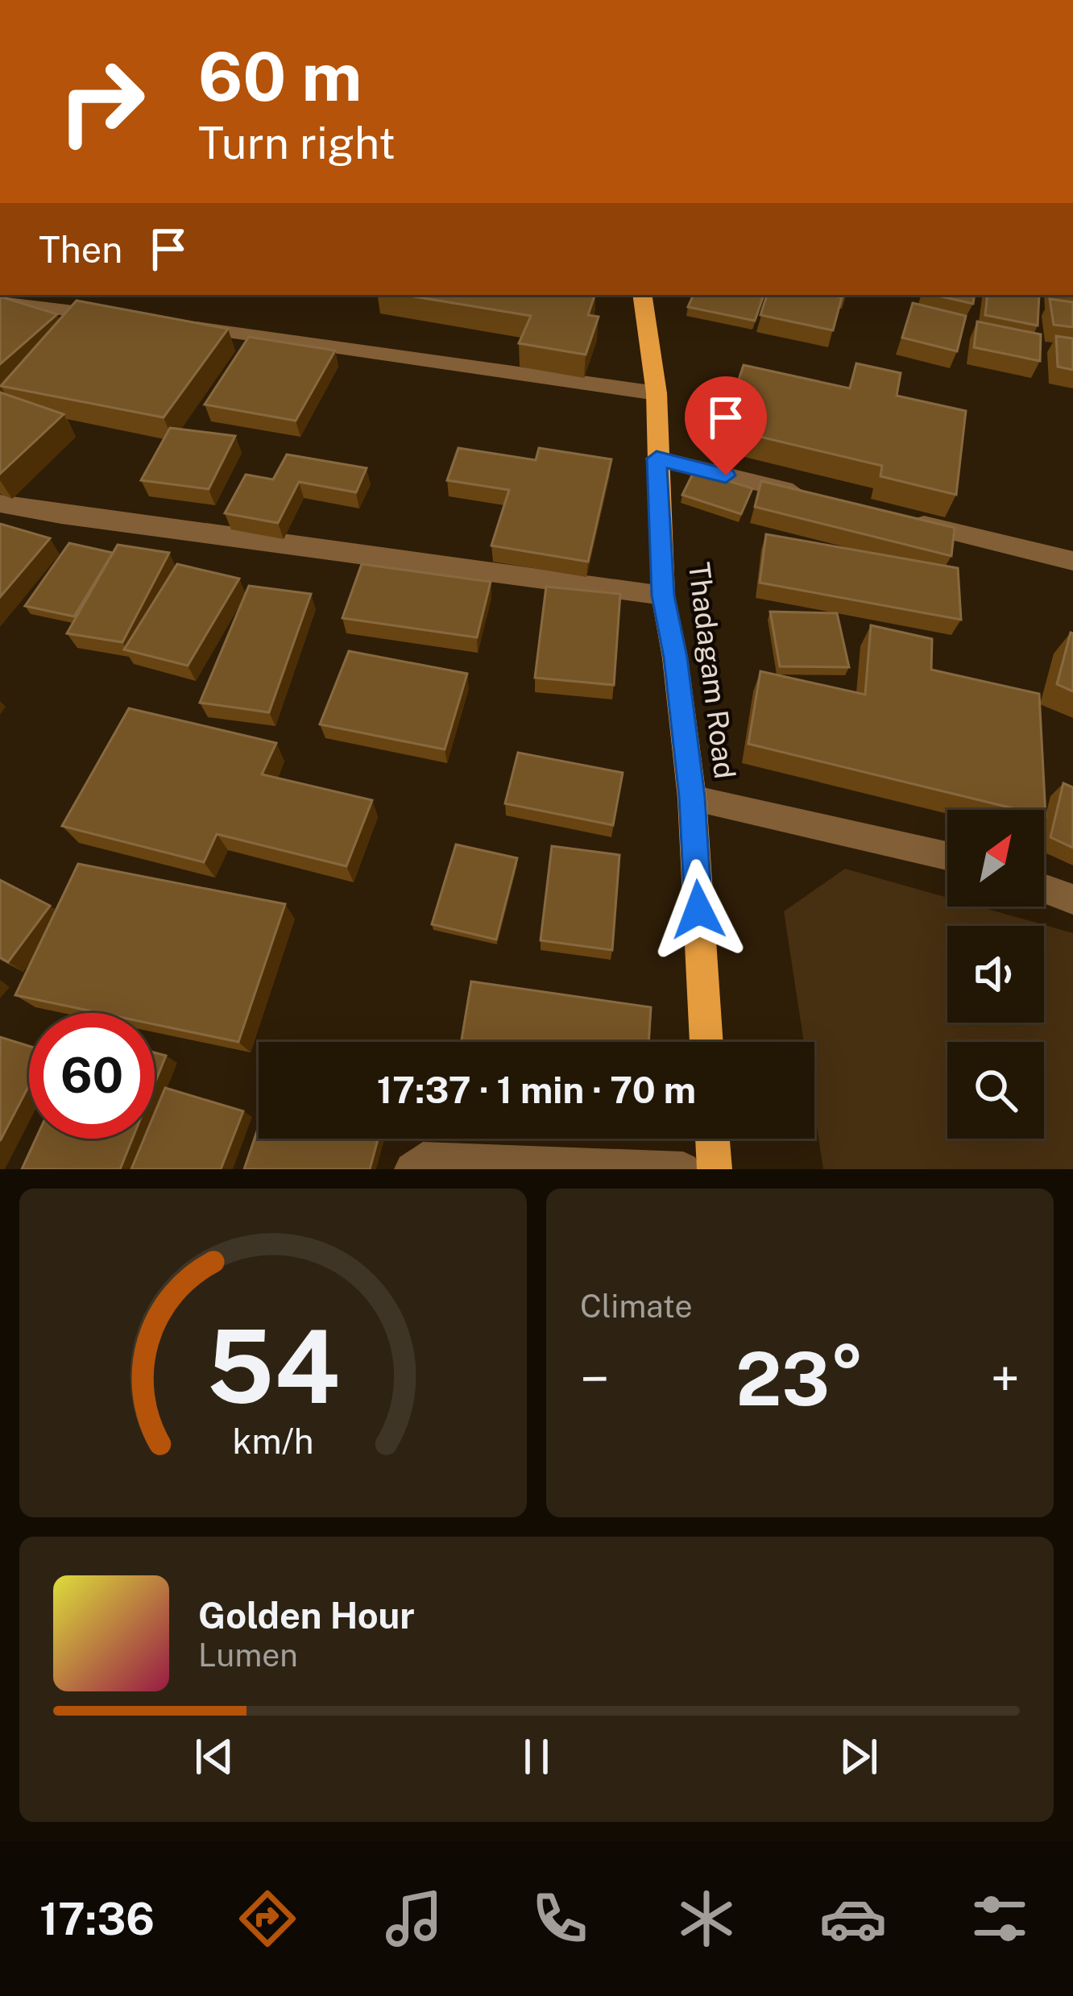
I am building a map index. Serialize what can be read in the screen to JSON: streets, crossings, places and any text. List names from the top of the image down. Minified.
{"streets":{"main road":["Thadagam Road"]},"north":"top right","page":{"turn":["60 m","Turn right"],"then":"Then","limit":"60","trip":"17:37 · 1 min · 70 m","tile":"Climate","heat":["−","23°","+"],"song":["Golden Hour","Lumen"],"tabs":"17:36","gauge":["54","km/h"]}}
